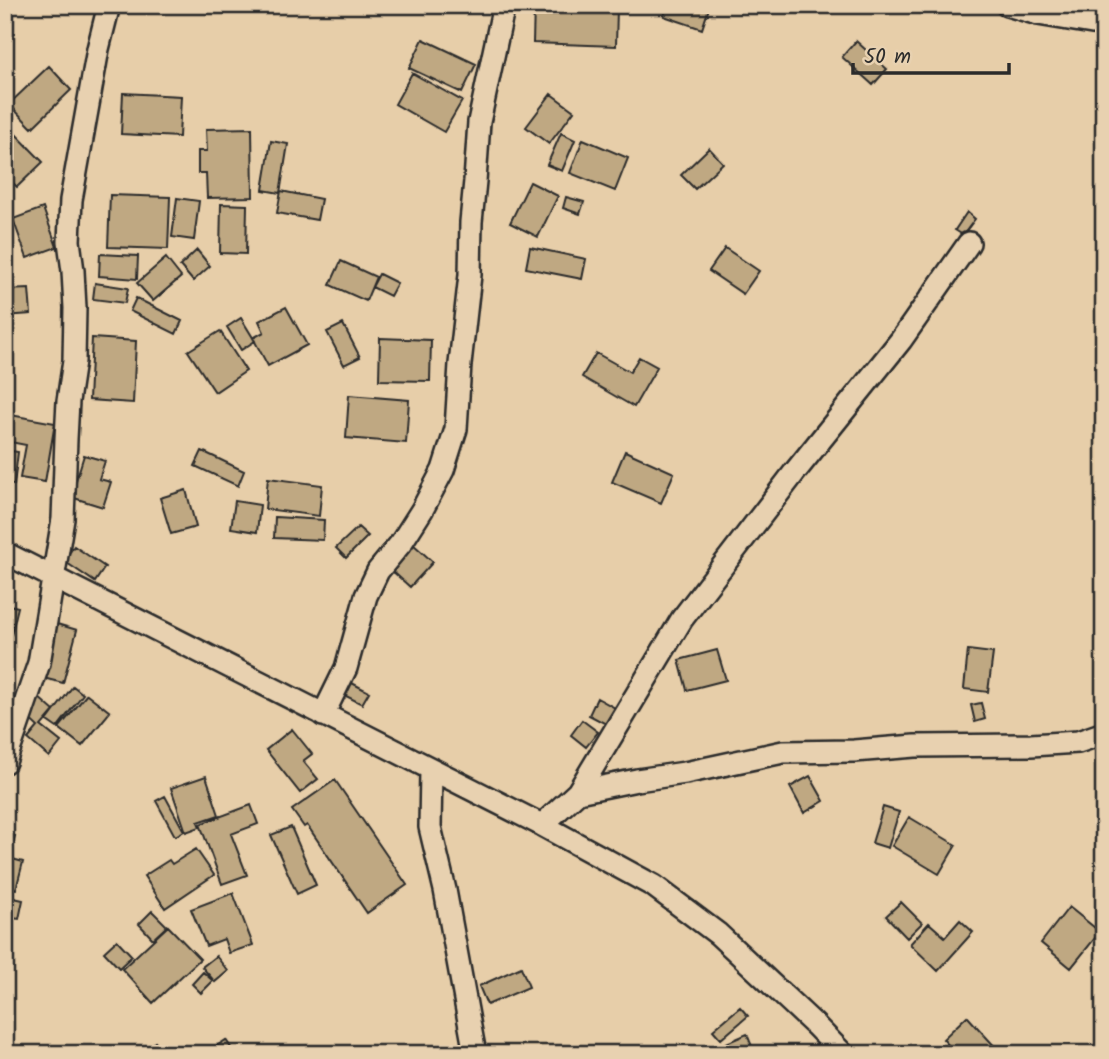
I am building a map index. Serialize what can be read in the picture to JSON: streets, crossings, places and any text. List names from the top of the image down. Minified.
{"scale_bar":"50 m"}
